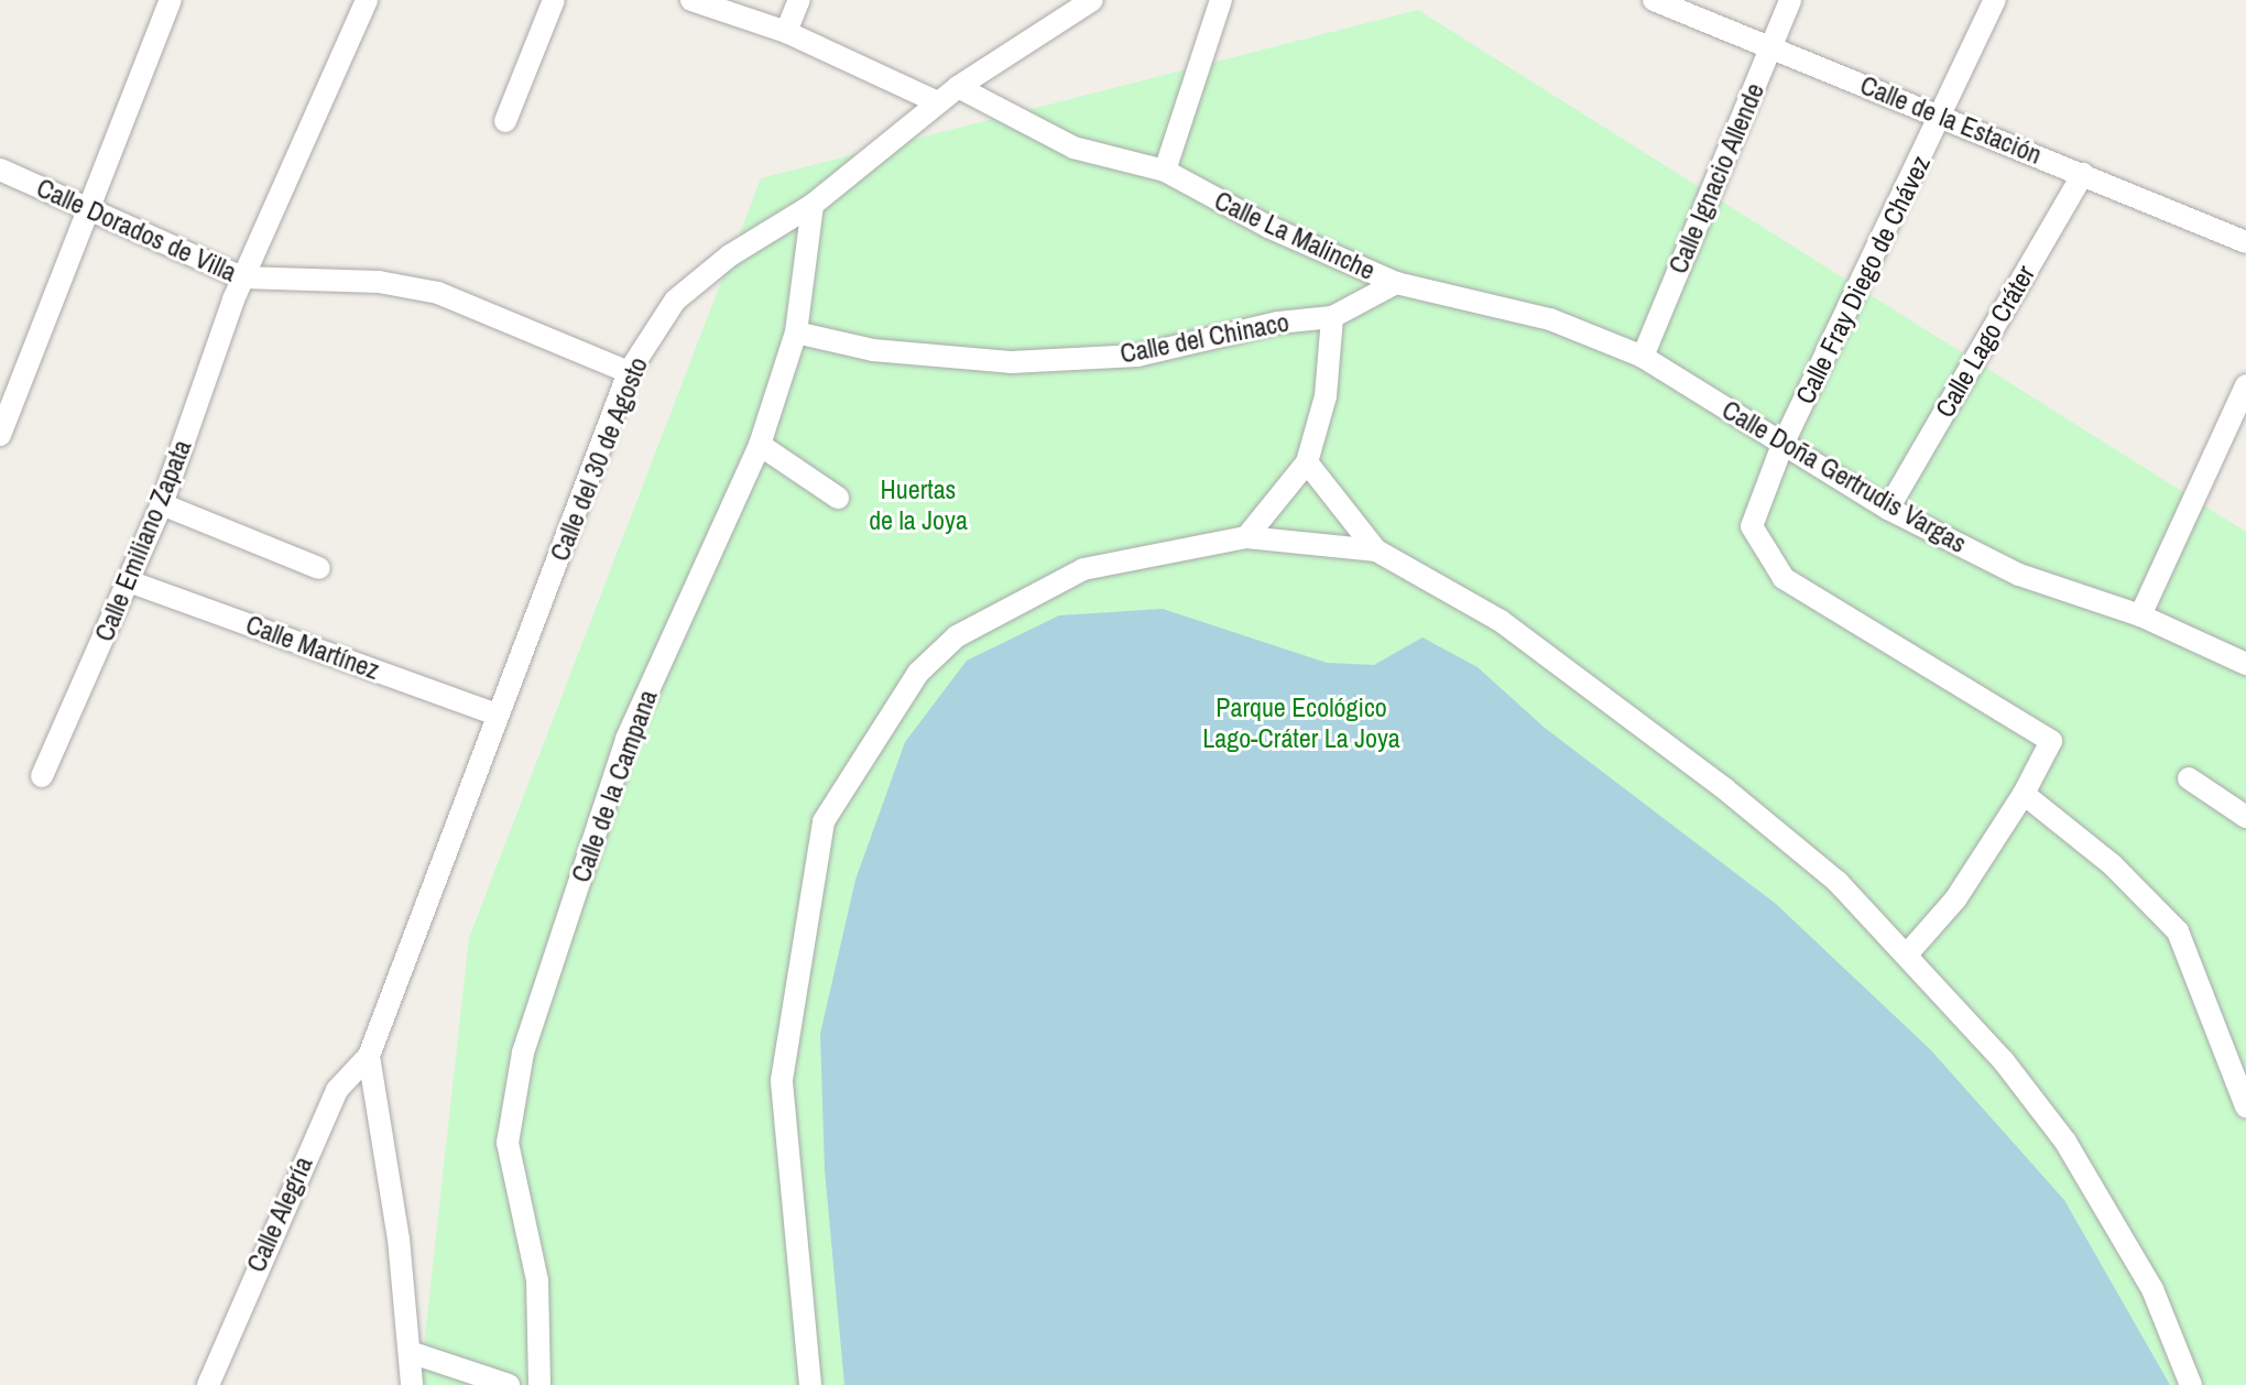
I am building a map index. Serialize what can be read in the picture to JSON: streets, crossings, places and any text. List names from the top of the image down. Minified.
{"streets":{"street":["Calle de la Estación","Calle Ignacio Allende","Calle Dorados de Villa","Calle La Malinche","Calle Fray Diego de Chávez","Calle del Chinaco","Calle Lago Cráter","Calle del 30 de Agosto","Calle Doña Gertrudis Vargas","Calle Emiliano Zapata","Calle Martínez","Calle de la Campana","Calle Alegría"]},"crossings":[["Calle de la Estación","Calle Ignacio Allende"],["Calle de la Estación","Calle Fray Diego de Chávez"],["Calle de la Estación","Calle Lago Cráter"],["Calle Ignacio Allende","Calle La Malinche"],["Calle Ignacio Allende","Calle Doña Gertrudis Vargas"],["Calle Dorados de Villa","Calle del 30 de Agosto"],["Calle Dorados de Villa","Calle Emiliano Zapata"],["Calle La Malinche","Calle del Chinaco"],["Calle La Malinche","Calle del 30 de Agosto"],["Calle La Malinche","Calle Doña Gertrudis Vargas"],["Calle Fray Diego de Chávez","Calle Doña Gertrudis Vargas"],["Calle del Chinaco","Calle de la Campana"],["Calle Lago Cráter","Calle Doña Gertrudis Vargas"],["Calle del 30 de Agosto","Calle Martínez"],["Calle del 30 de Agosto","Calle de la Campana"],["Calle del 30 de Agosto","Calle Alegría"],["Calle Emiliano Zapata","Calle Martínez"]],"parks":["Huertas de la Joya","Parque Ecológico Lago-Cráter La Joya"]}
